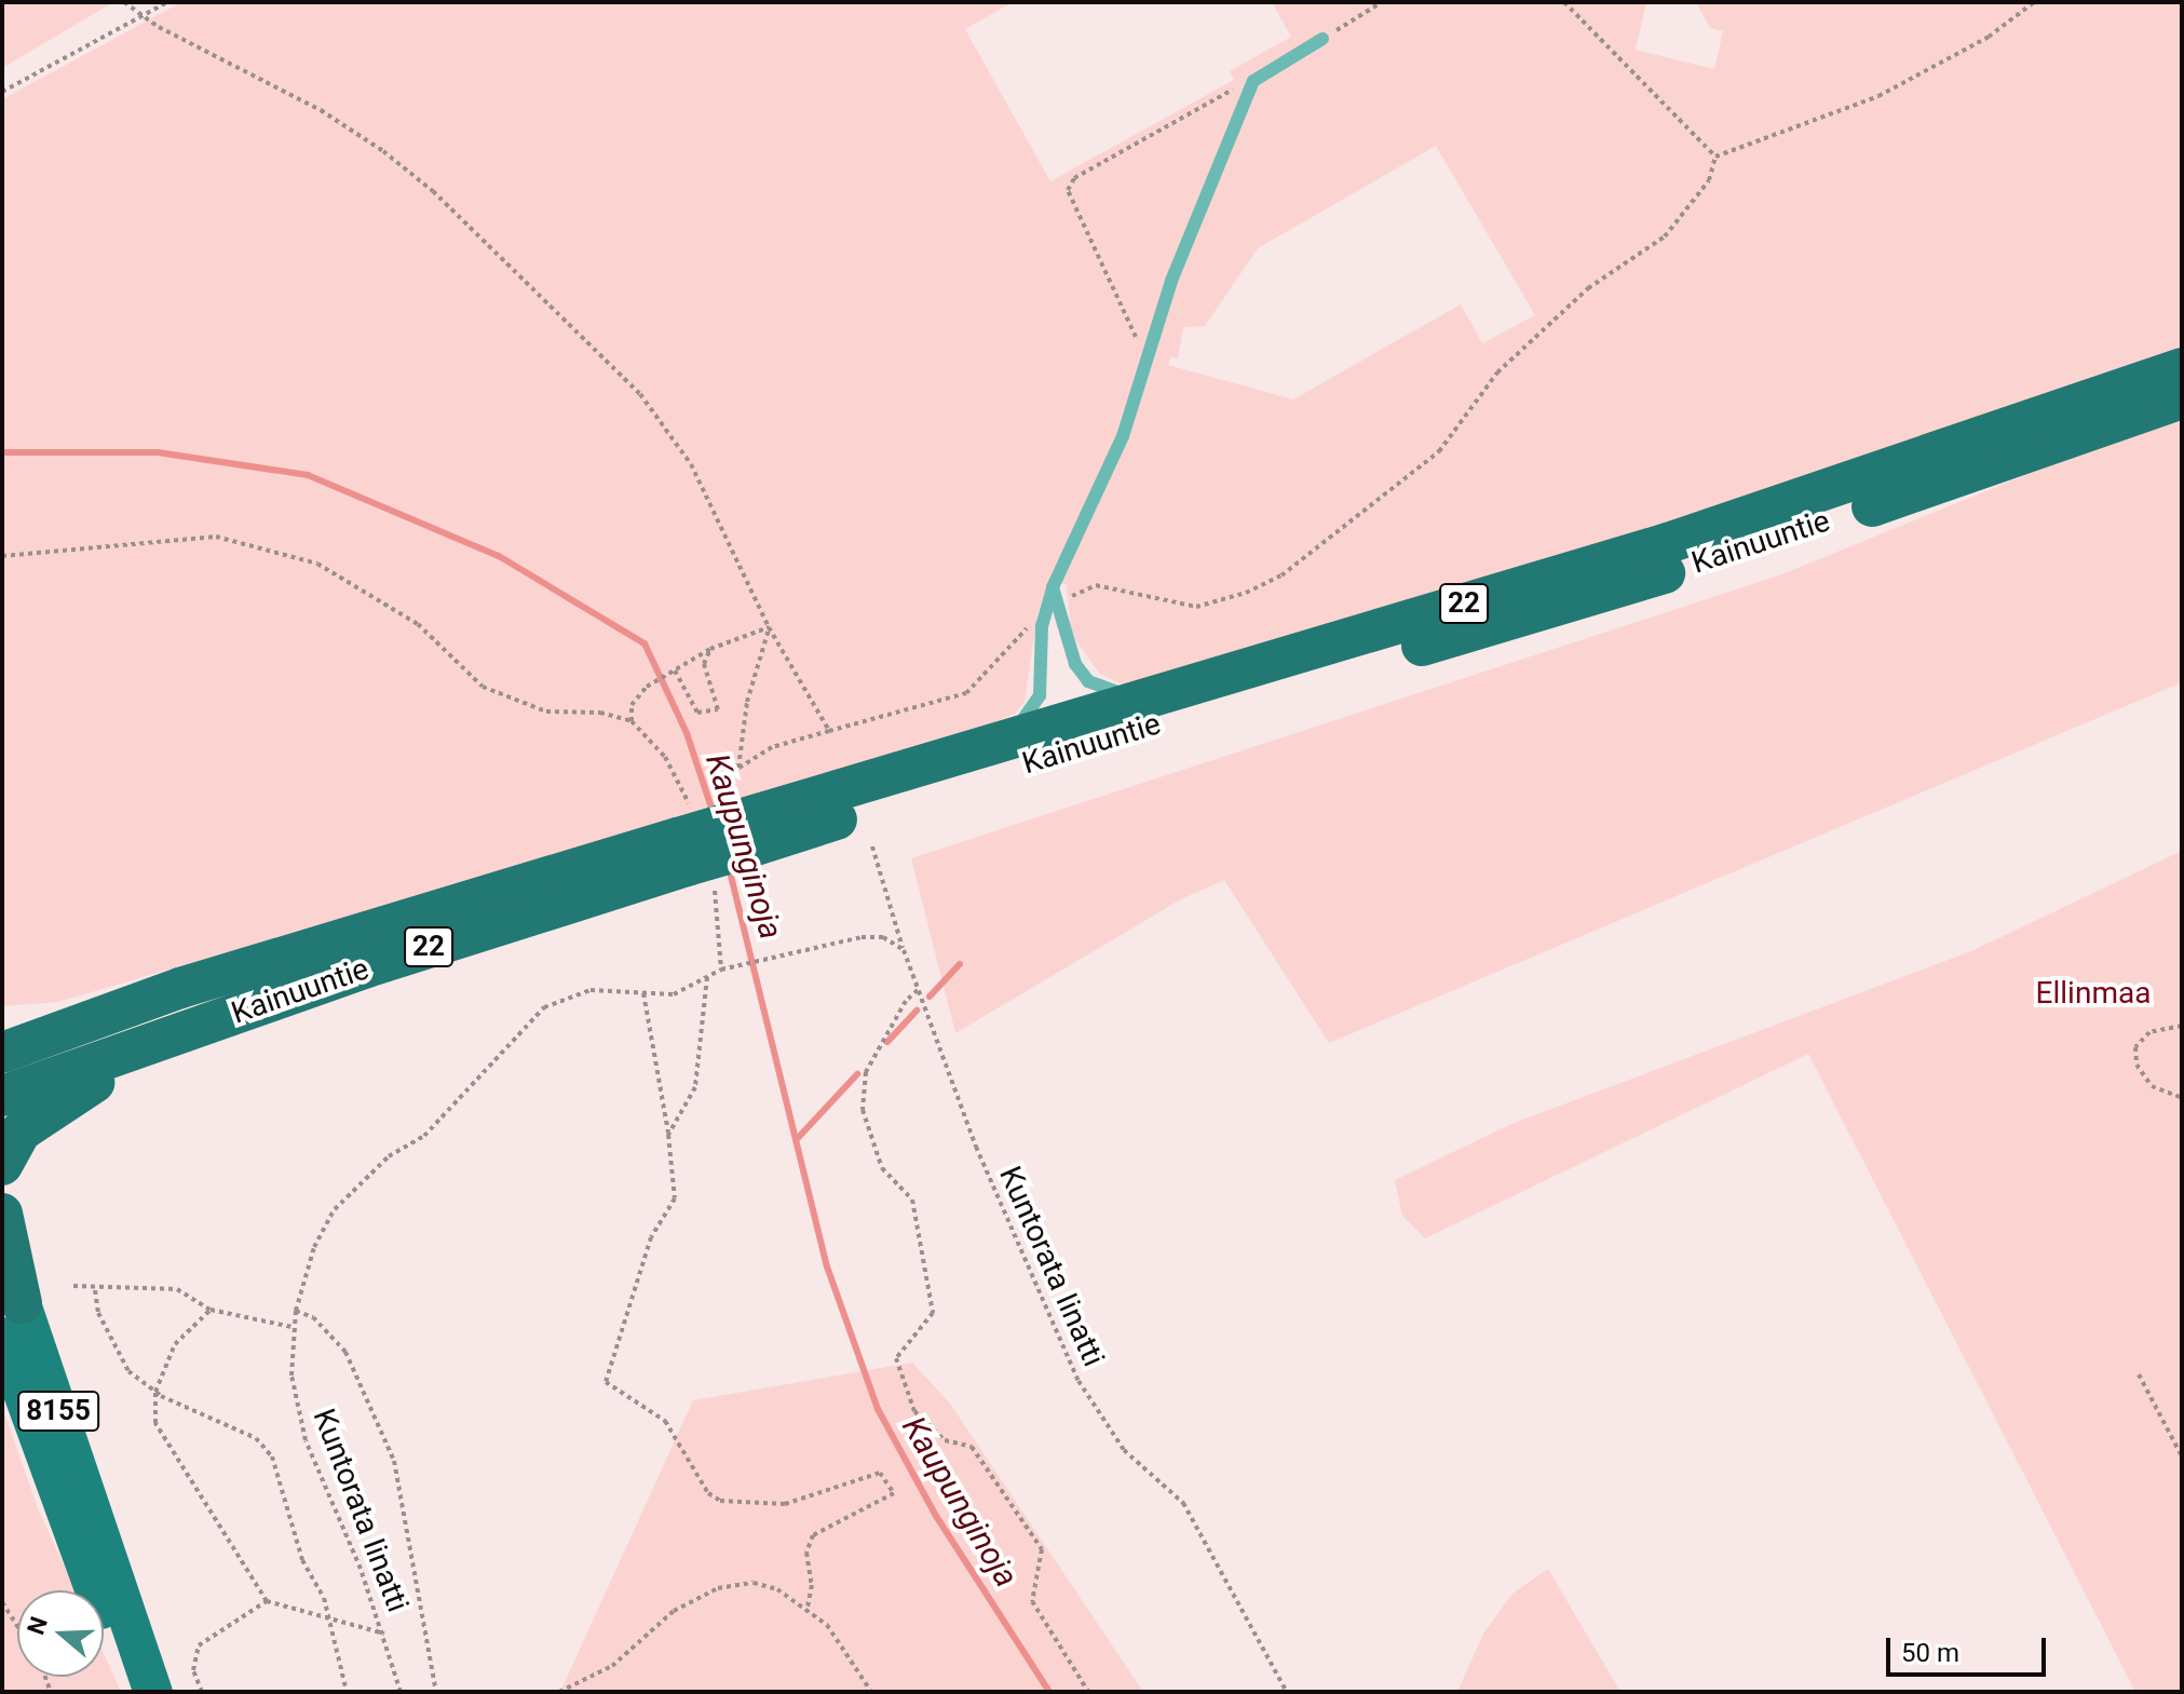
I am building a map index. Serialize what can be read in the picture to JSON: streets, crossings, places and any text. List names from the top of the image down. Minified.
{"streets":{"highway":["Kainuuntie","22"],"main road":["8155"],"path":["Kuntorata Iinatti"]},"water":["Kaupunginoja"],"parks":["Ellinmaa"],"scale_bar":"50 m","north":"left"}
